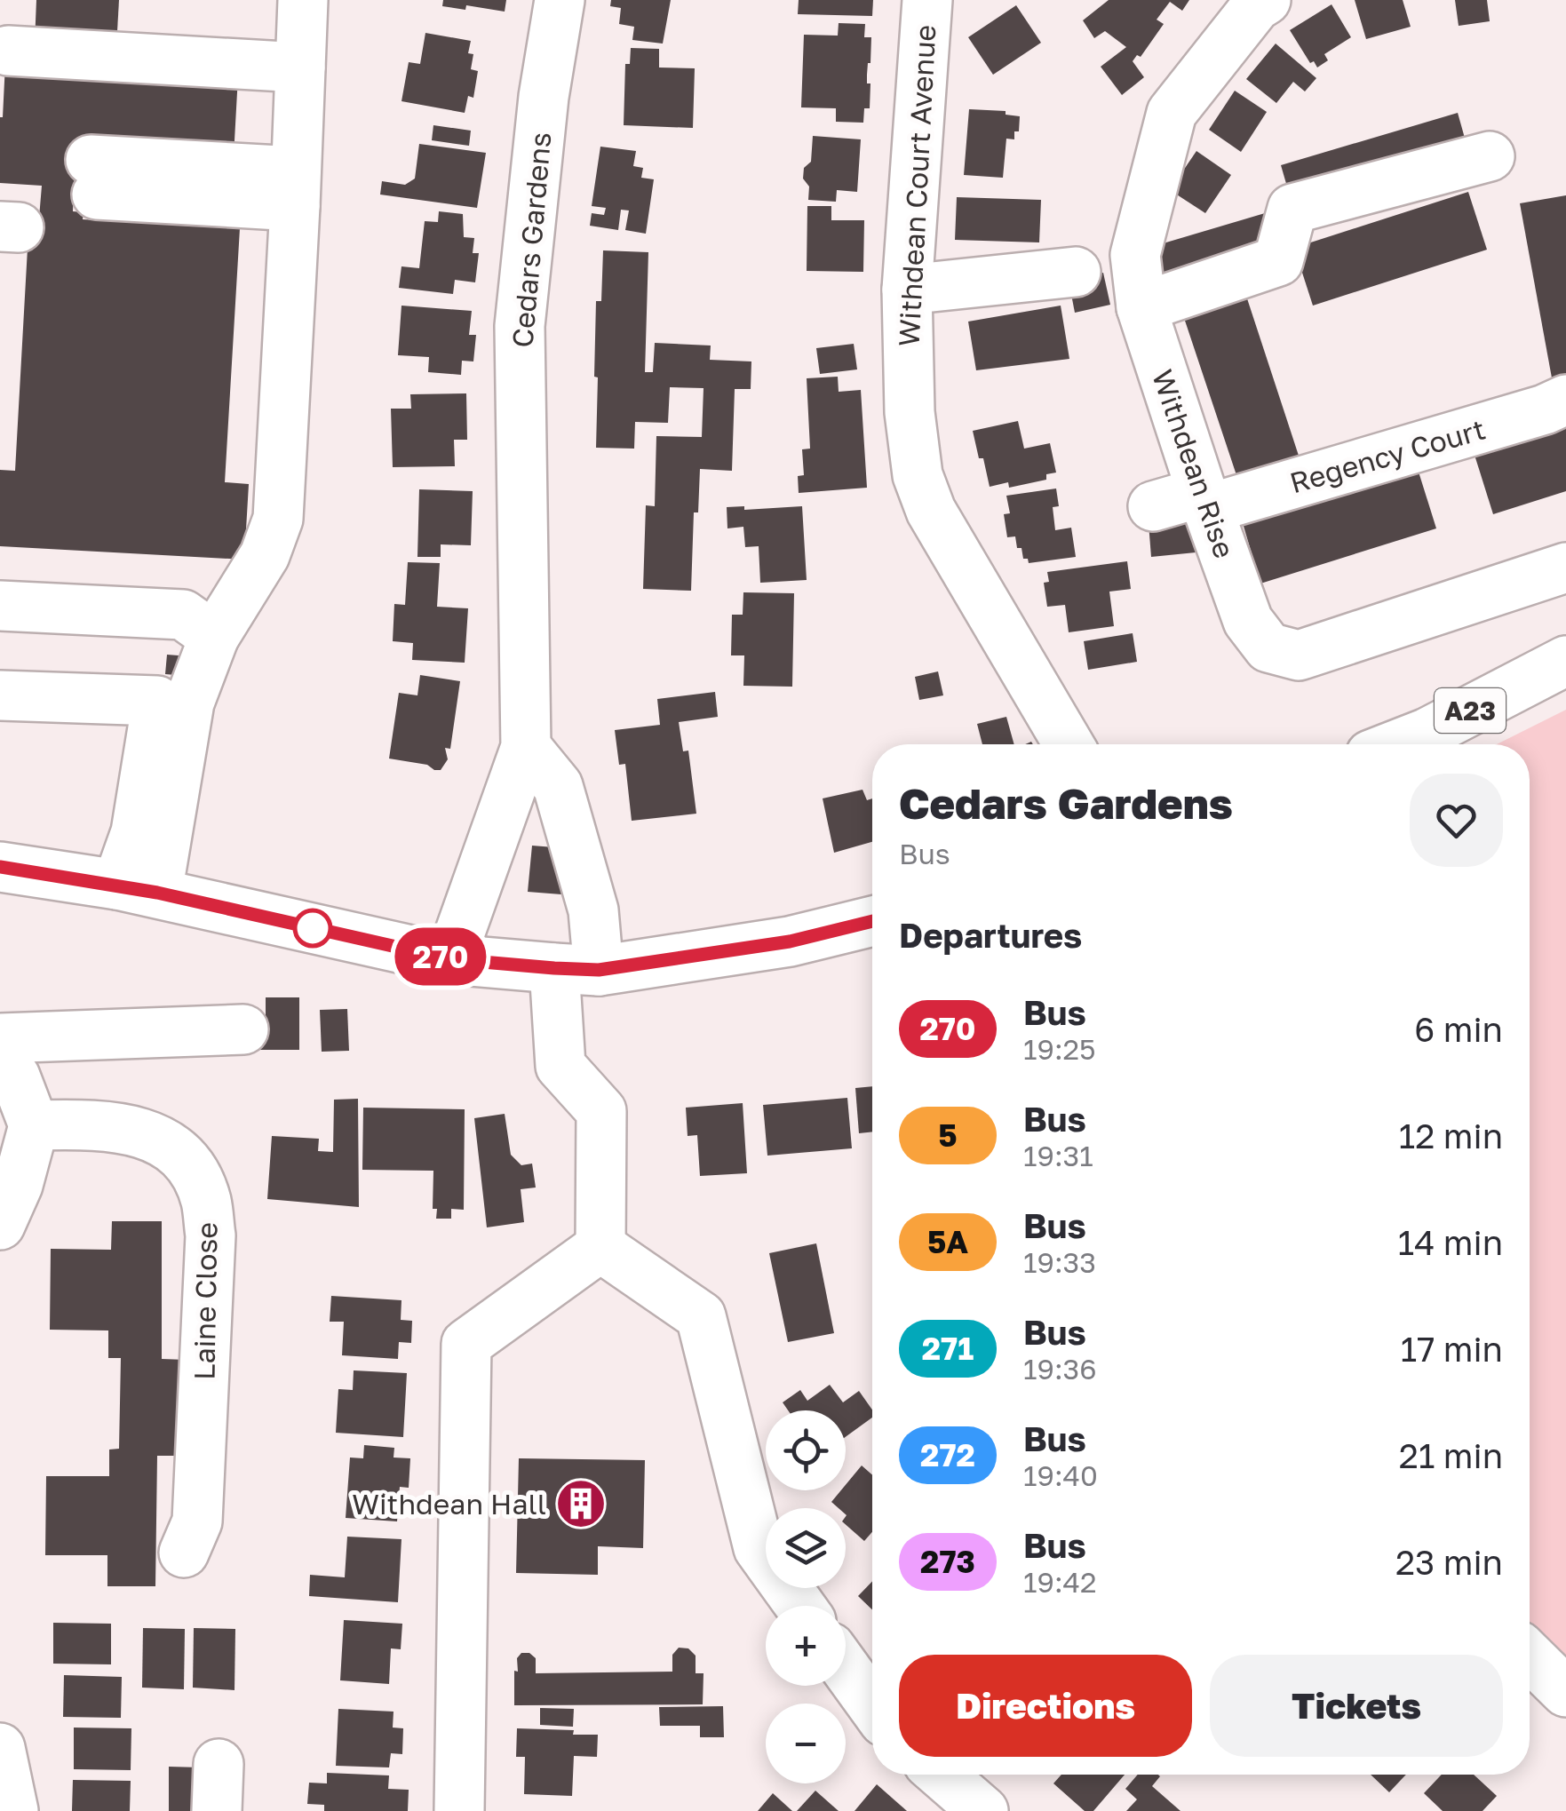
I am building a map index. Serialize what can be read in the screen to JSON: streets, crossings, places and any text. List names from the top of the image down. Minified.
{"streets":{"main road":["Withdean Court Avenue","Cedars Gardens","Regency Court","Withdean Rise","A23","Laine Close"]},"crossings":[["Regency Court","Withdean Rise"]],"places":{"building":["Withdean Hall"]},"lines":["bus line 270"],"page":{"on_map":"270","heading":[["Cedars Gardens","Bus"],"Departures"],"list":[{"mark":"270","name":"Bus","note":"19:25","value":"6 min"},{"mark":"5","name":"Bus","note":"19:31","value":"12 min"},{"mark":"5A","name":"Bus","note":"19:33","value":"14 min"},{"mark":"271","name":"Bus","note":"19:36","value":"17 min"},{"mark":"272","name":"Bus","note":"19:40","value":"21 min"},{"mark":"273","name":"Bus","note":"19:42","value":"23 min"}],"map_buttons":["+","−"],"buttons":["Directions","Tickets"]}}
